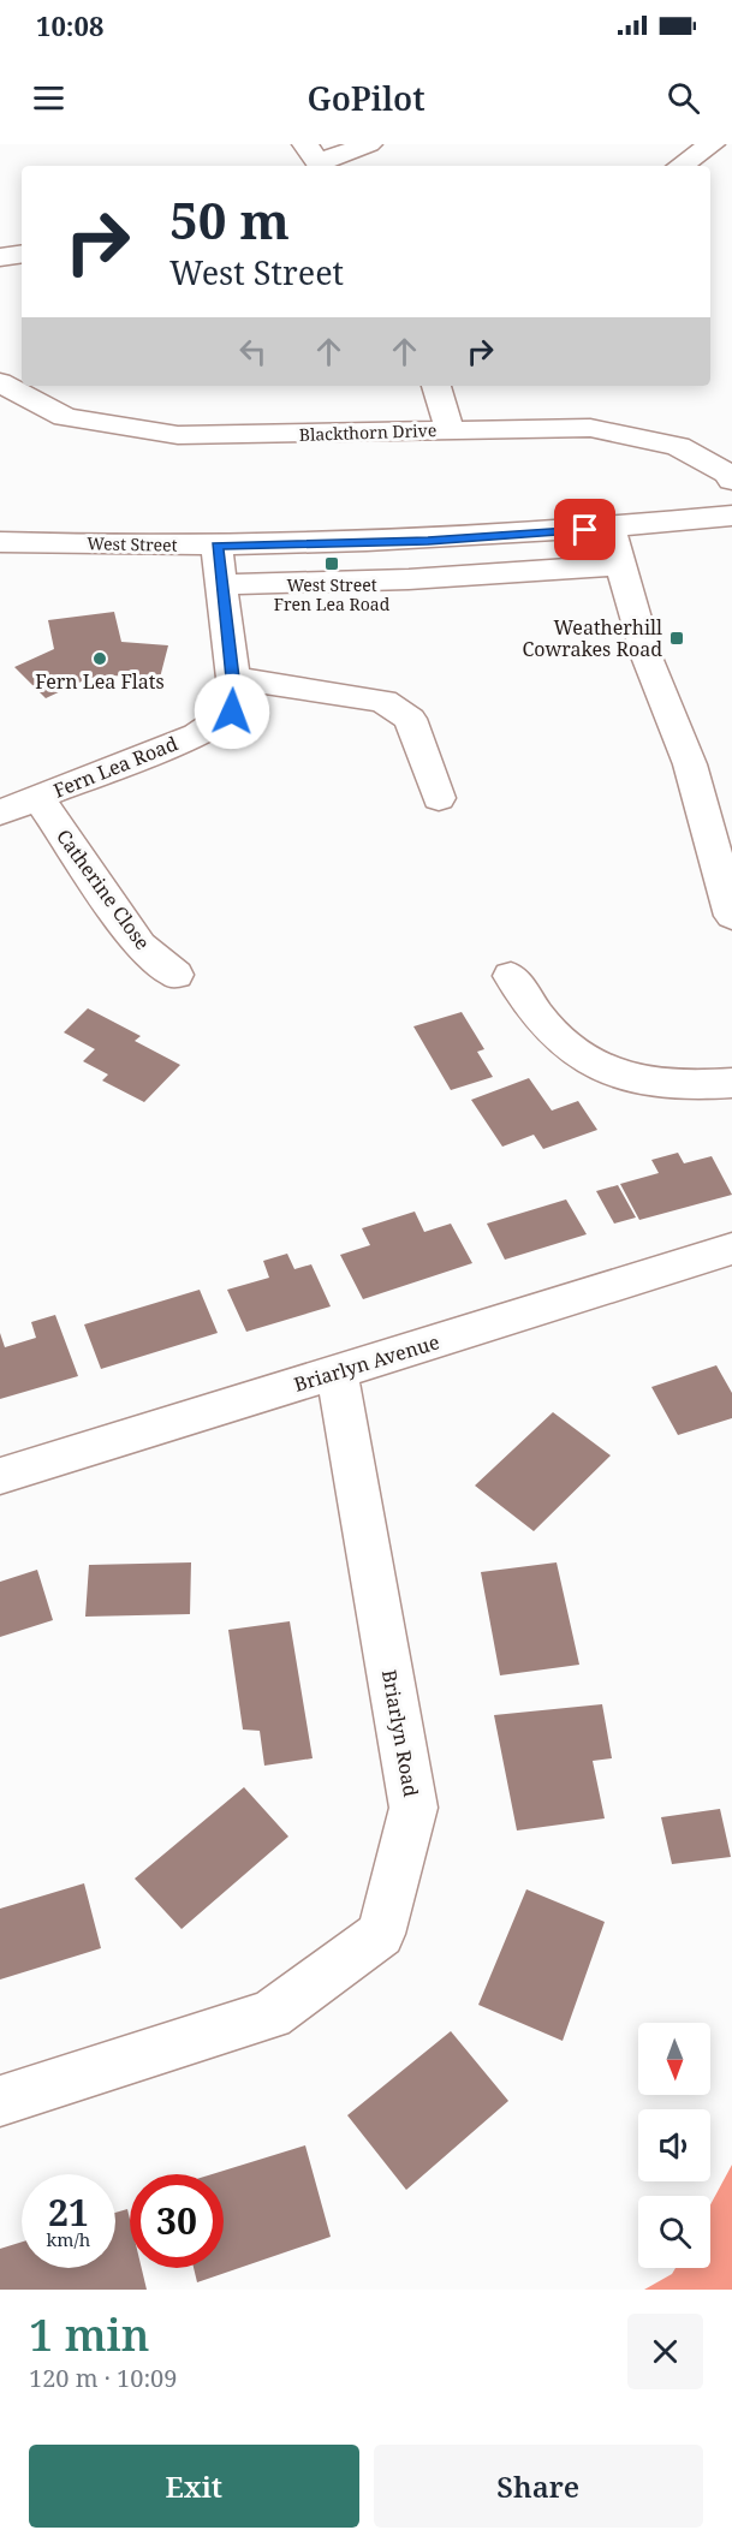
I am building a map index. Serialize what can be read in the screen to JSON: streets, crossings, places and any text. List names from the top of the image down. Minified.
{"streets":{"street":["Blackthorn Drive","West Street","Fern Lea Road","Catherine Close","Briarlyn Avenue","Briarlyn Road"]},"crossings":[["West Street","Fern Lea Road"],["Fern Lea Road","Catherine Close"],["Briarlyn Avenue","Briarlyn Road"]],"places":{"transit":["West Street Fren Lea Road","Weatherhill Cowrakes Road"],"other":["Fern Lea Flats"]},"north":"bottom","page":{"status":"10:08","header":"GoPilot","turn":["50 m","West Street"],"speed":"21 km/h","limit":"30","heading":["1 min","120 m · 10:09"],"buttons":["Exit","Share"]}}
